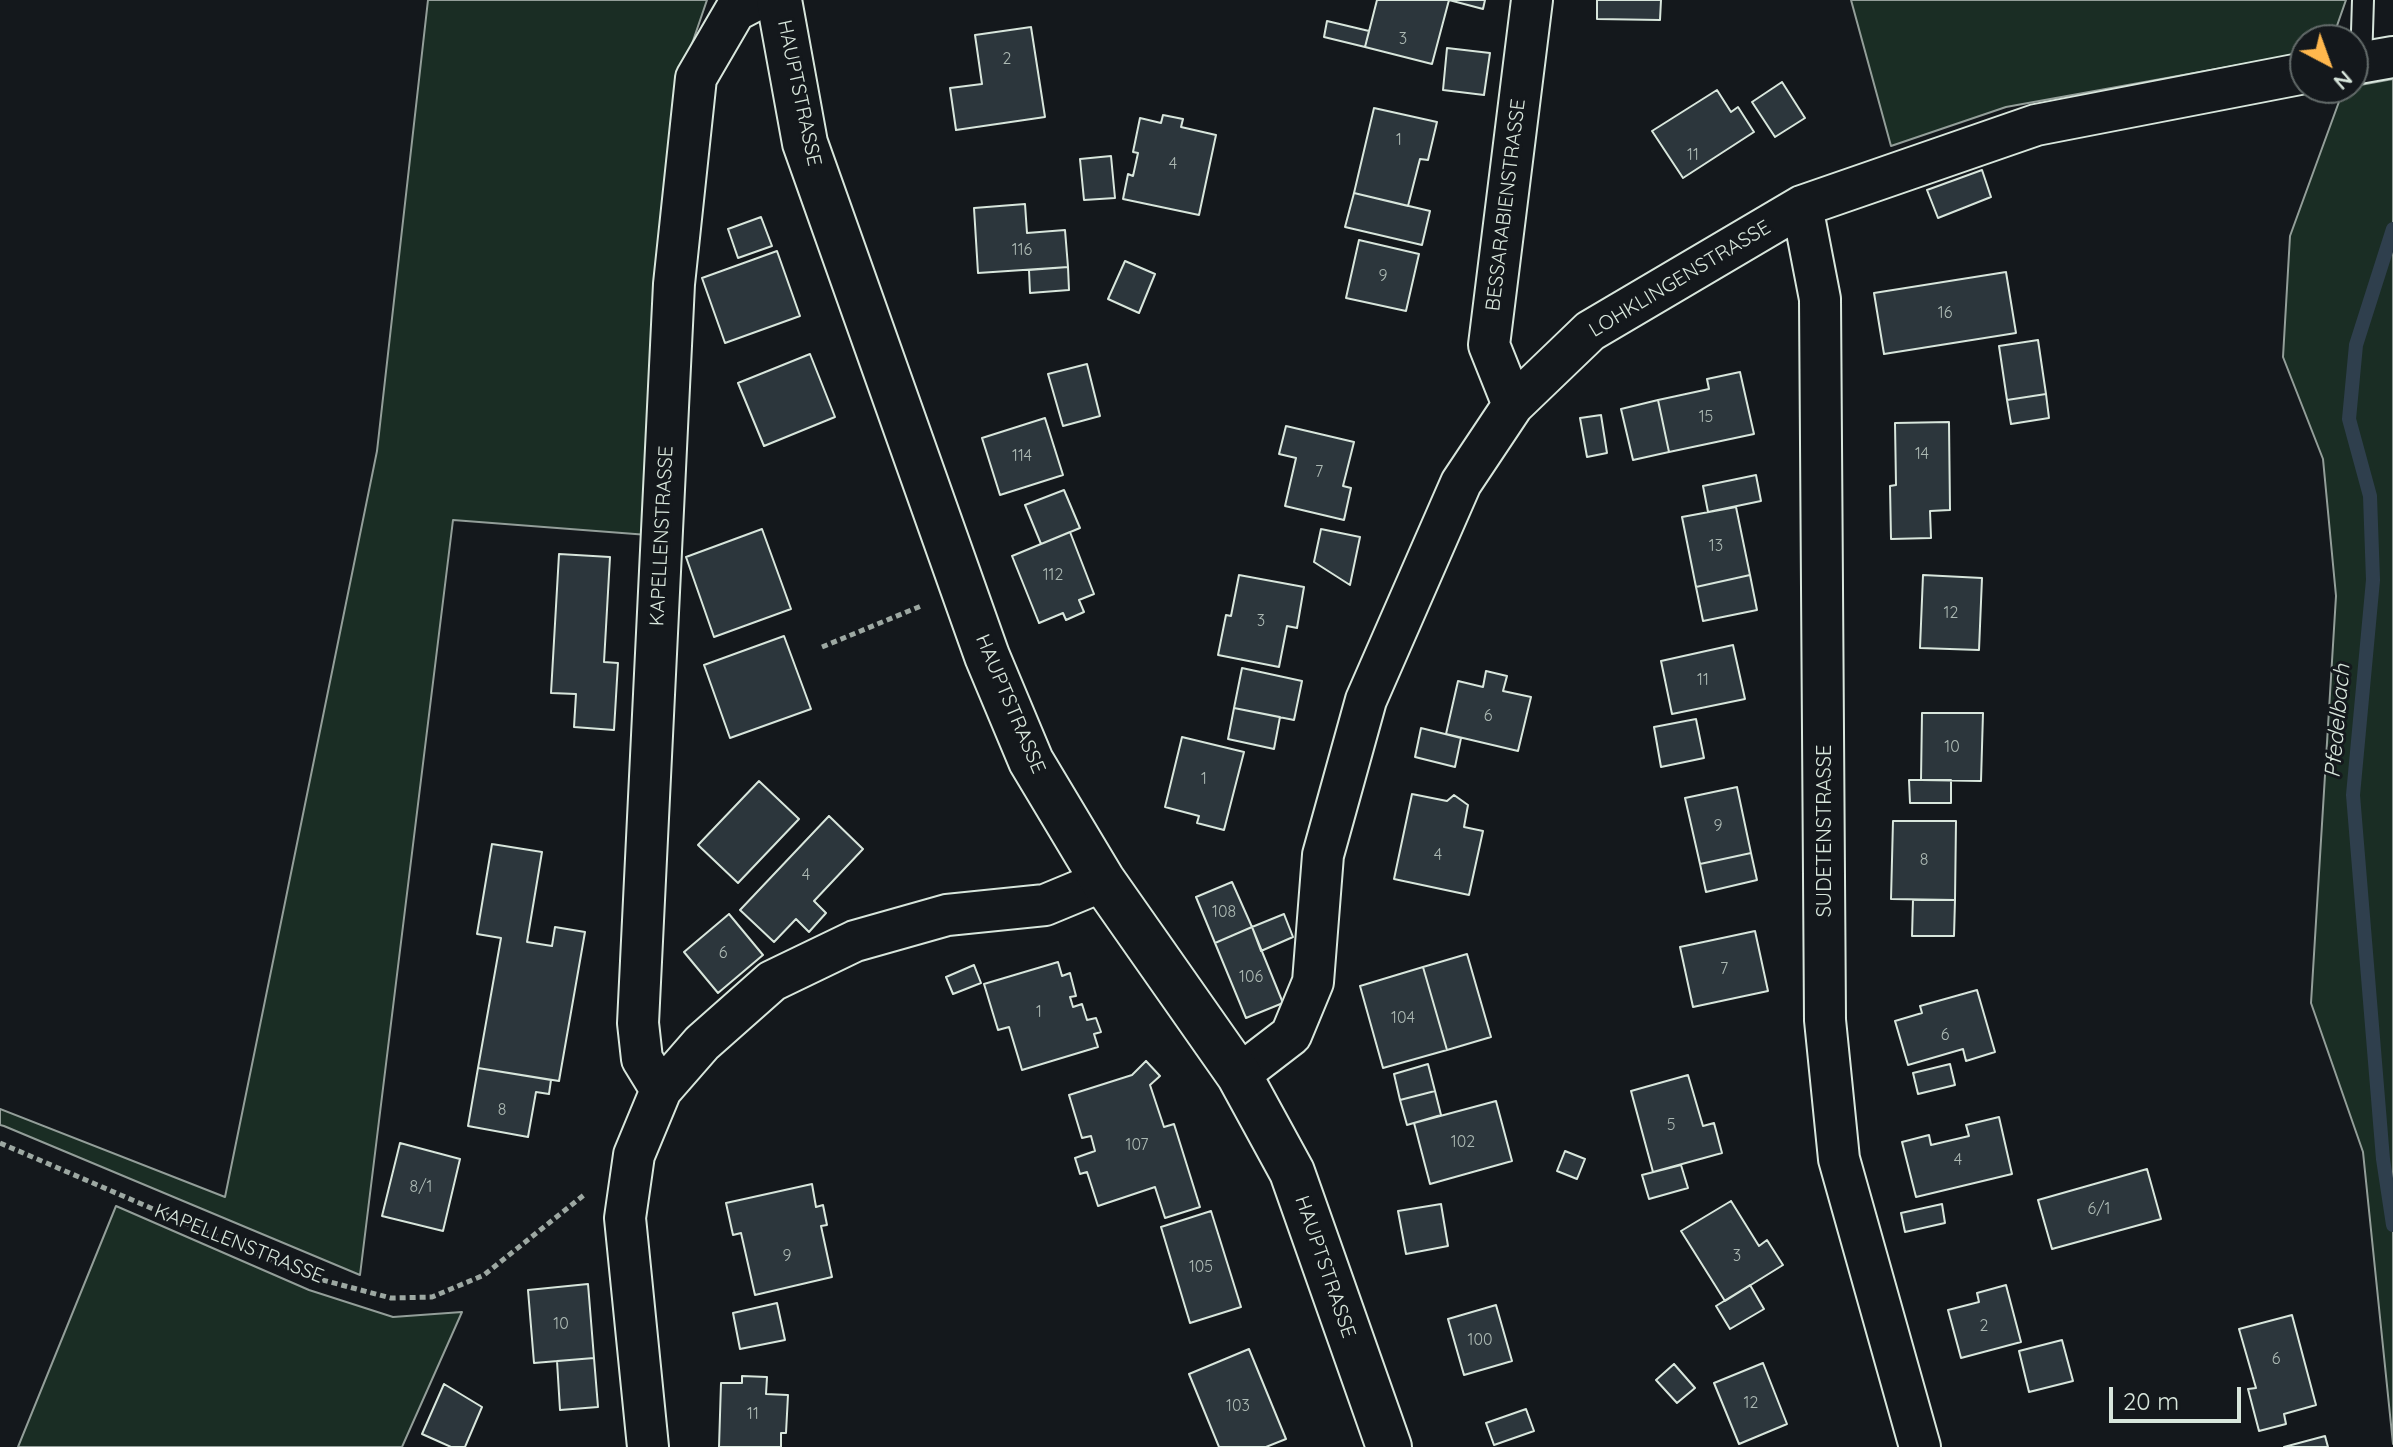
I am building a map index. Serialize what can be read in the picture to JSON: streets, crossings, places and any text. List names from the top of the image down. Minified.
{"streets":{"main road":["HAUPTSTRASSE"],"street":["BESSARABIENSTRASSE","LOHKLINGENSTRASSE","KAPELLENSTRASSE","SUDETENSTRASSE"]},"crossings":[["HAUPTSTRASSE","LOHKLINGENSTRASSE"],["BESSARABIENSTRASSE","LOHKLINGENSTRASSE"],["LOHKLINGENSTRASSE","SUDETENSTRASSE"]],"water":["Pfedelbach"],"house_numbers":["3","2","1","11","4","116","9","16","15","14","114","7","13","112","12","3","11","6","10","1","9","4","8","4","108","6","7","106","1","104","6","8","5","102","107","4","8/1","6/1","9","3","105","10","2","100","6","12","103","11"],"scale_bar":"20 m","north":"bottom right"}
